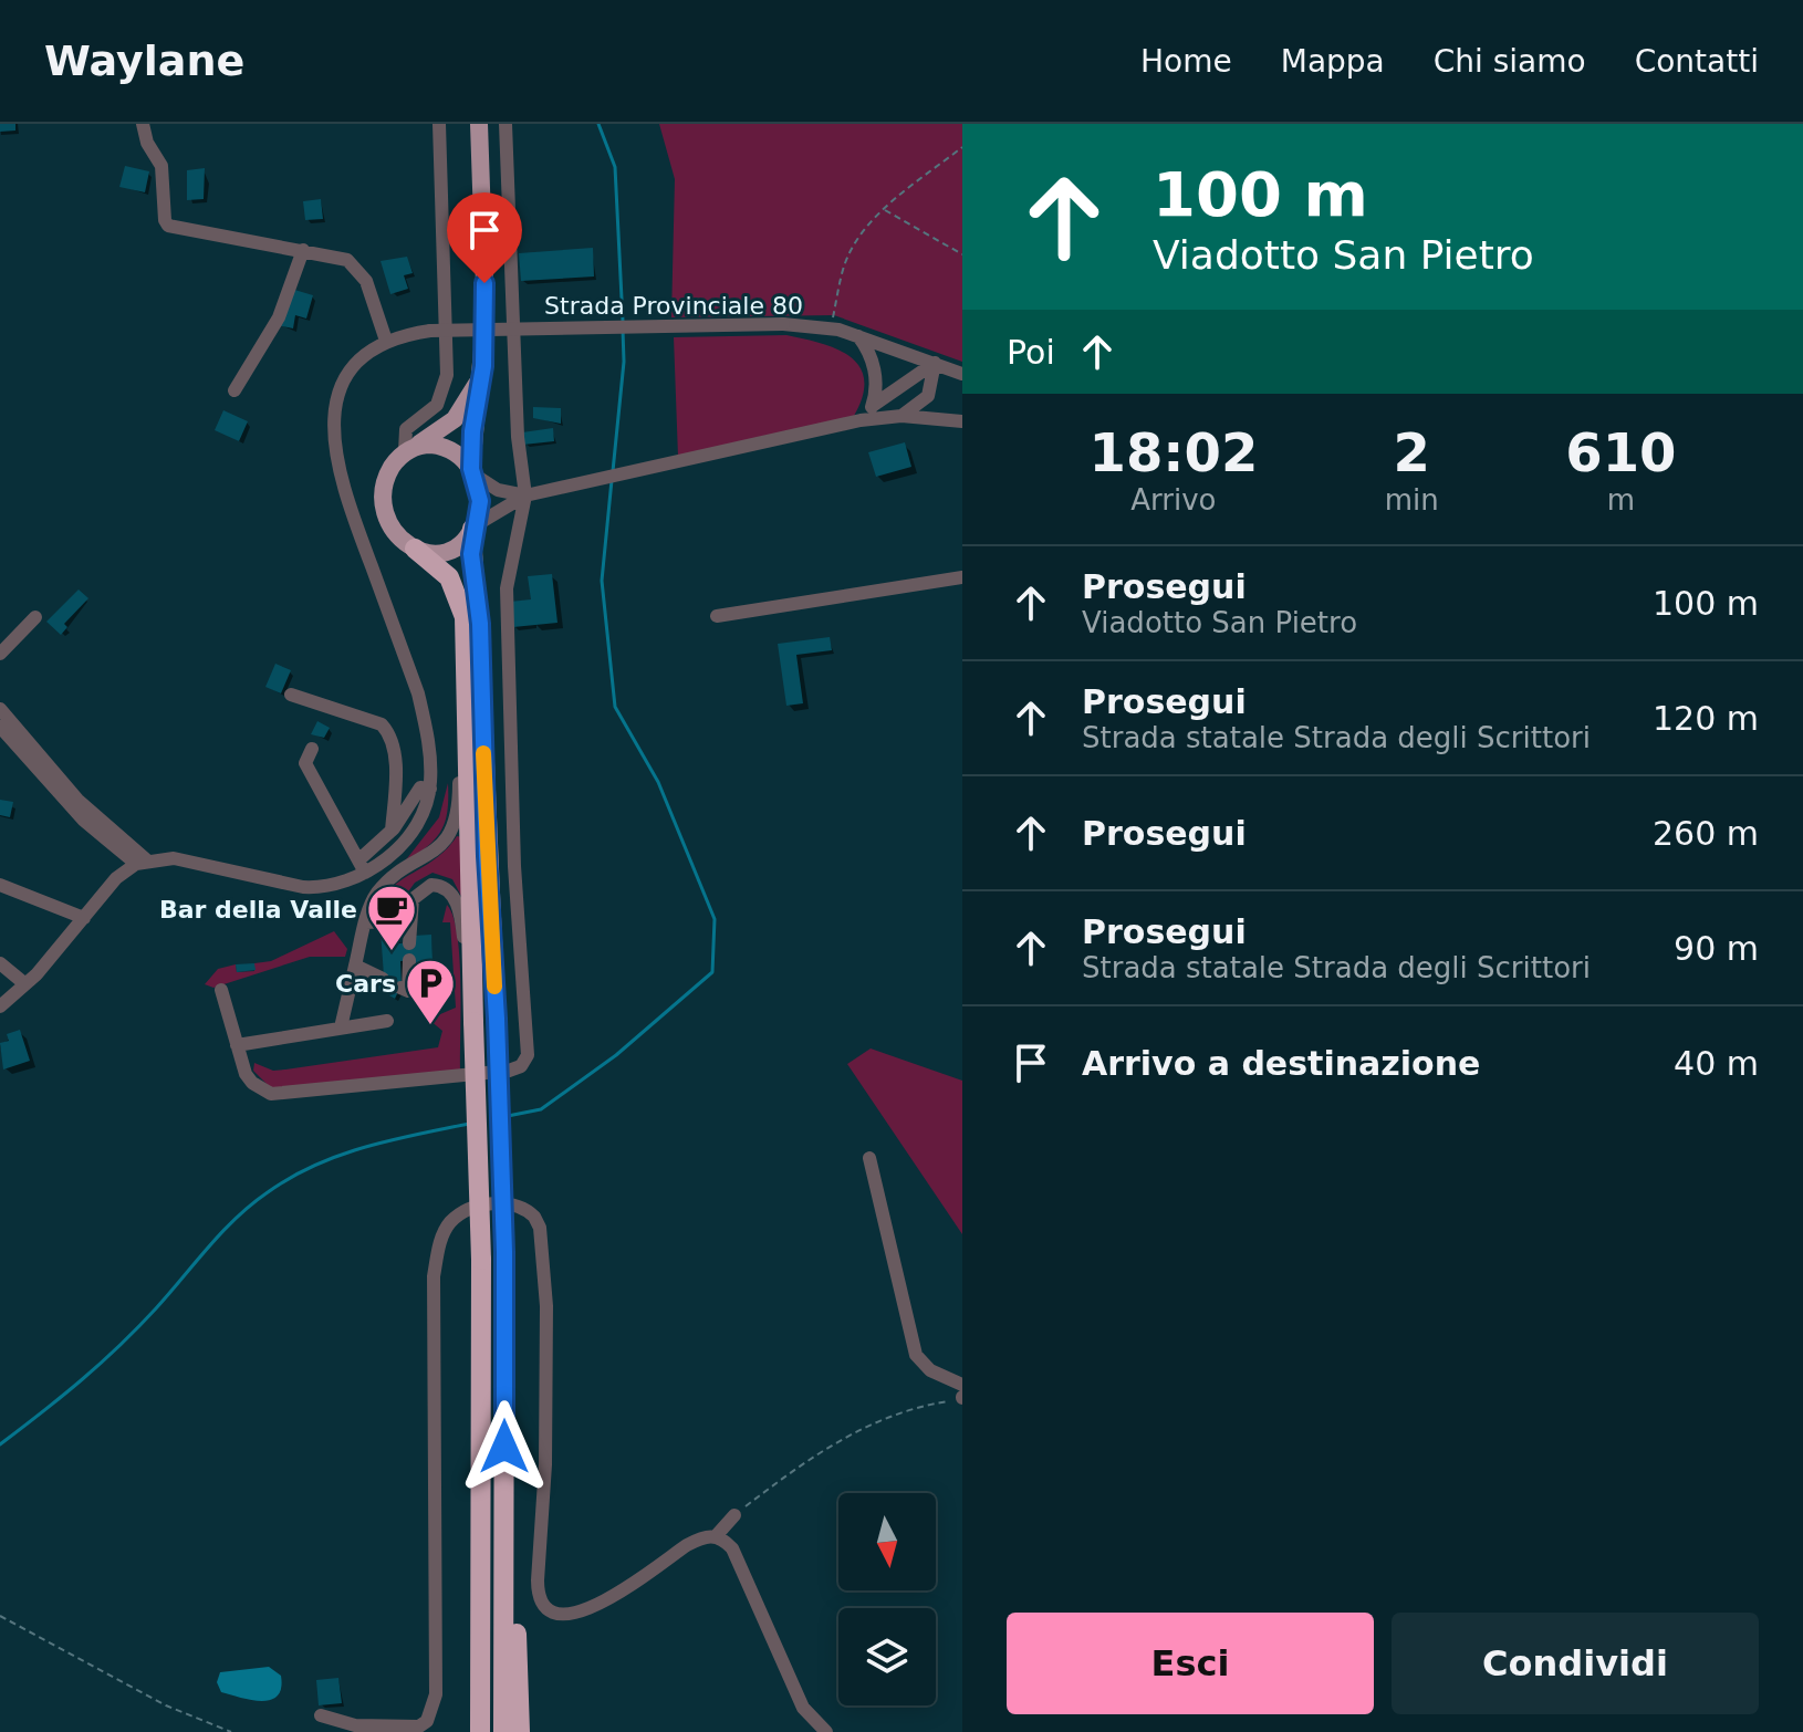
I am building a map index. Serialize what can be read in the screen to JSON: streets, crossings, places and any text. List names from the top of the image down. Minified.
{"streets":{"street":["Strada Provinciale 80"]},"places":{"cafe":["Bar della Valle"],"parking":["Cars"]},"north":"bottom","page":{"header":"Waylane","nav":["Home","Mappa","Chi siamo","Contatti"],"turn":["100 m","Viadotto San Pietro"],"then":"Poi","eta":["18:02","Arrivo","2","min","610","m"],"list":[{"name":"Prosegui","note":"Viadotto San Pietro","value":"100 m"},{"name":"Prosegui","note":"Strada statale Strada degli Scrittori","value":"120 m"},{"name":"Prosegui","value":"260 m"},{"name":"Prosegui","note":"Strada statale Strada degli Scrittori","value":"90 m"},{"name":"Arrivo a destinazione","value":"40 m"}],"buttons":["Esci","Condividi"]}}
